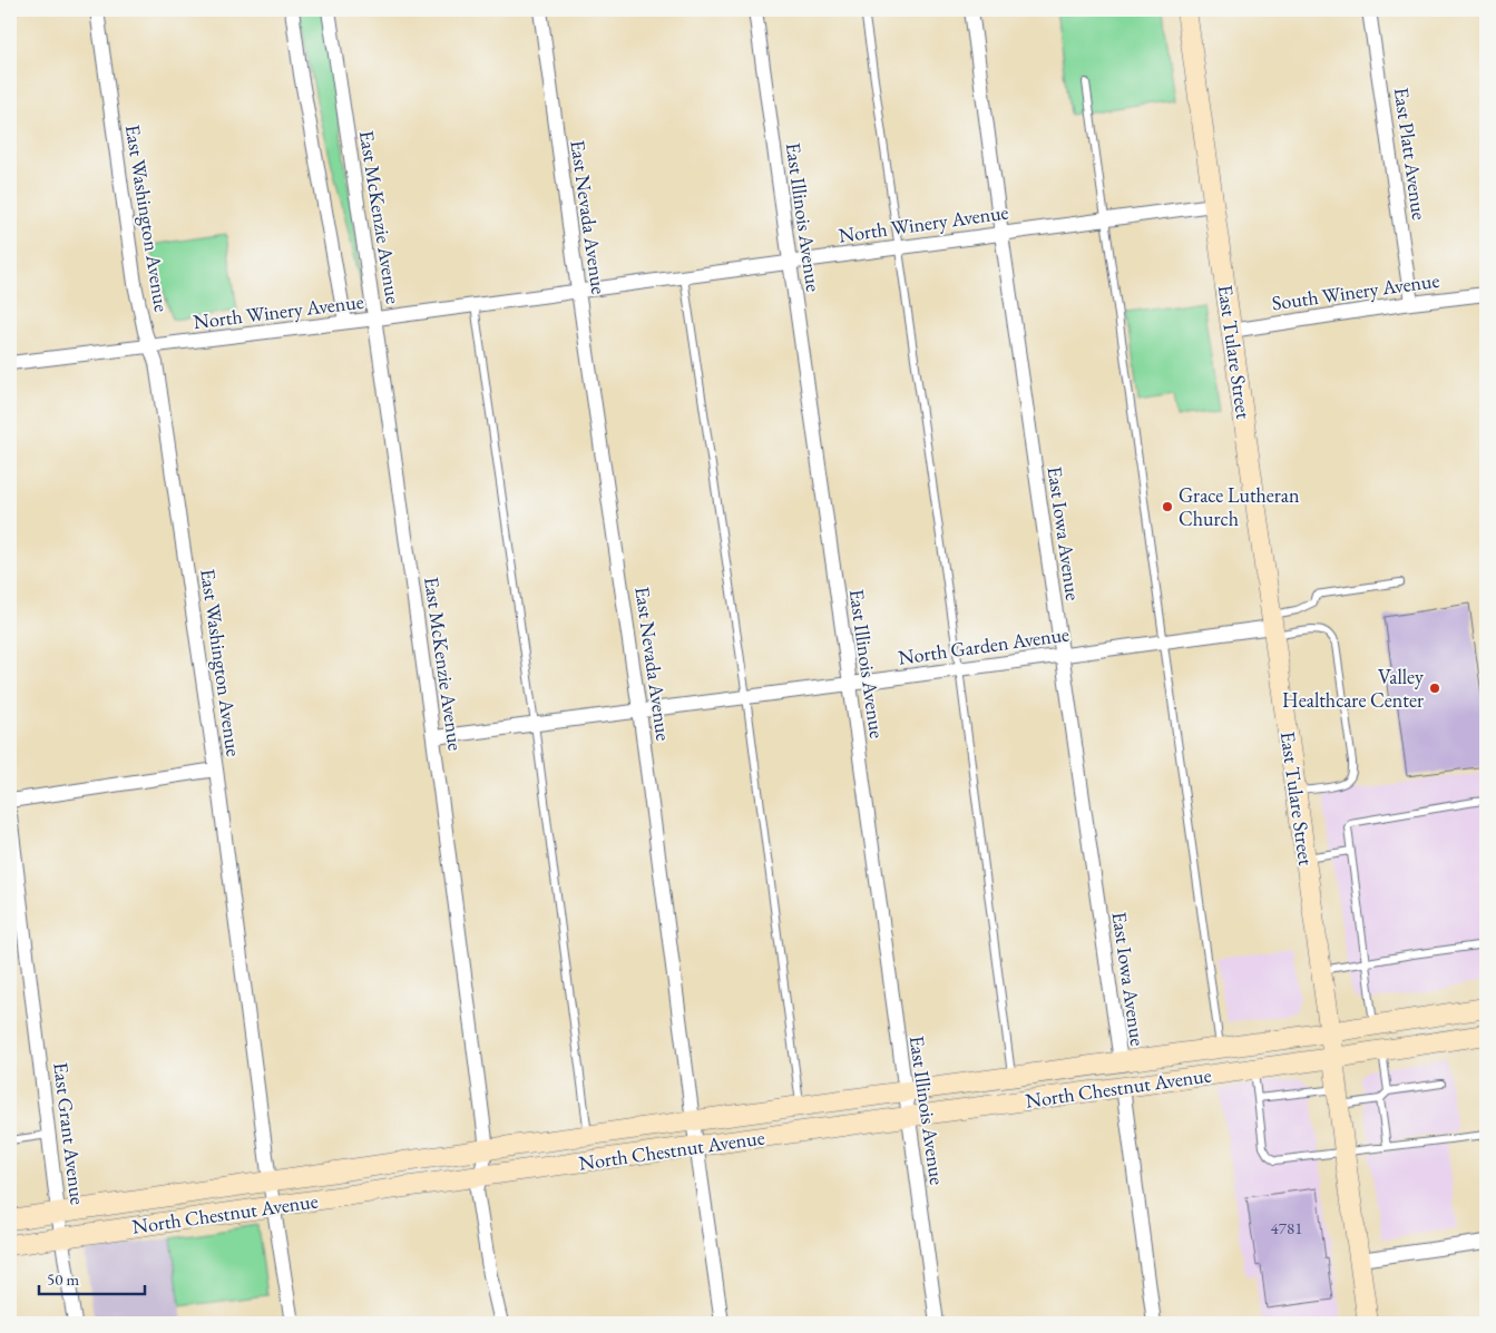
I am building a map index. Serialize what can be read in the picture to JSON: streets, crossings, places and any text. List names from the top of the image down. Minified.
{"streets":{"main road":["East Tulare Street","North Chestnut Avenue"],"street":["East Platt Avenue","East McKenzie Avenue","East Nevada Avenue","East Illinois Avenue","East Washington Avenue","North Winery Avenue","South Winery Avenue","East Iowa Avenue","North Garden Avenue","East Grant Avenue"]},"crossings":[["East Platt Avenue","South Winery Avenue"],["East McKenzie Avenue","North Winery Avenue"],["East McKenzie Avenue","North Garden Avenue"],["East McKenzie Avenue","North Chestnut Avenue"],["East Nevada Avenue","North Winery Avenue"],["East Nevada Avenue","North Garden Avenue"],["East Nevada Avenue","North Chestnut Avenue"],["East Illinois Avenue","North Winery Avenue"],["East Illinois Avenue","North Garden Avenue"],["East Illinois Avenue","North Chestnut Avenue"],["East Washington Avenue","North Winery Avenue"],["East Washington Avenue","North Chestnut Avenue"],["North Winery Avenue","East Tulare Street"],["North Winery Avenue","East Iowa Avenue"],["South Winery Avenue","East Tulare Street"],["East Tulare Street","North Garden Avenue"],["East Tulare Street","North Chestnut Avenue"],["East Iowa Avenue","North Garden Avenue"],["East Iowa Avenue","North Chestnut Avenue"],["North Chestnut Avenue","East Grant Avenue"]],"places":["Grace Lutheran Church","Valley Healthcare Center"],"house_numbers":["4781"],"scale_bar":"50 m"}
